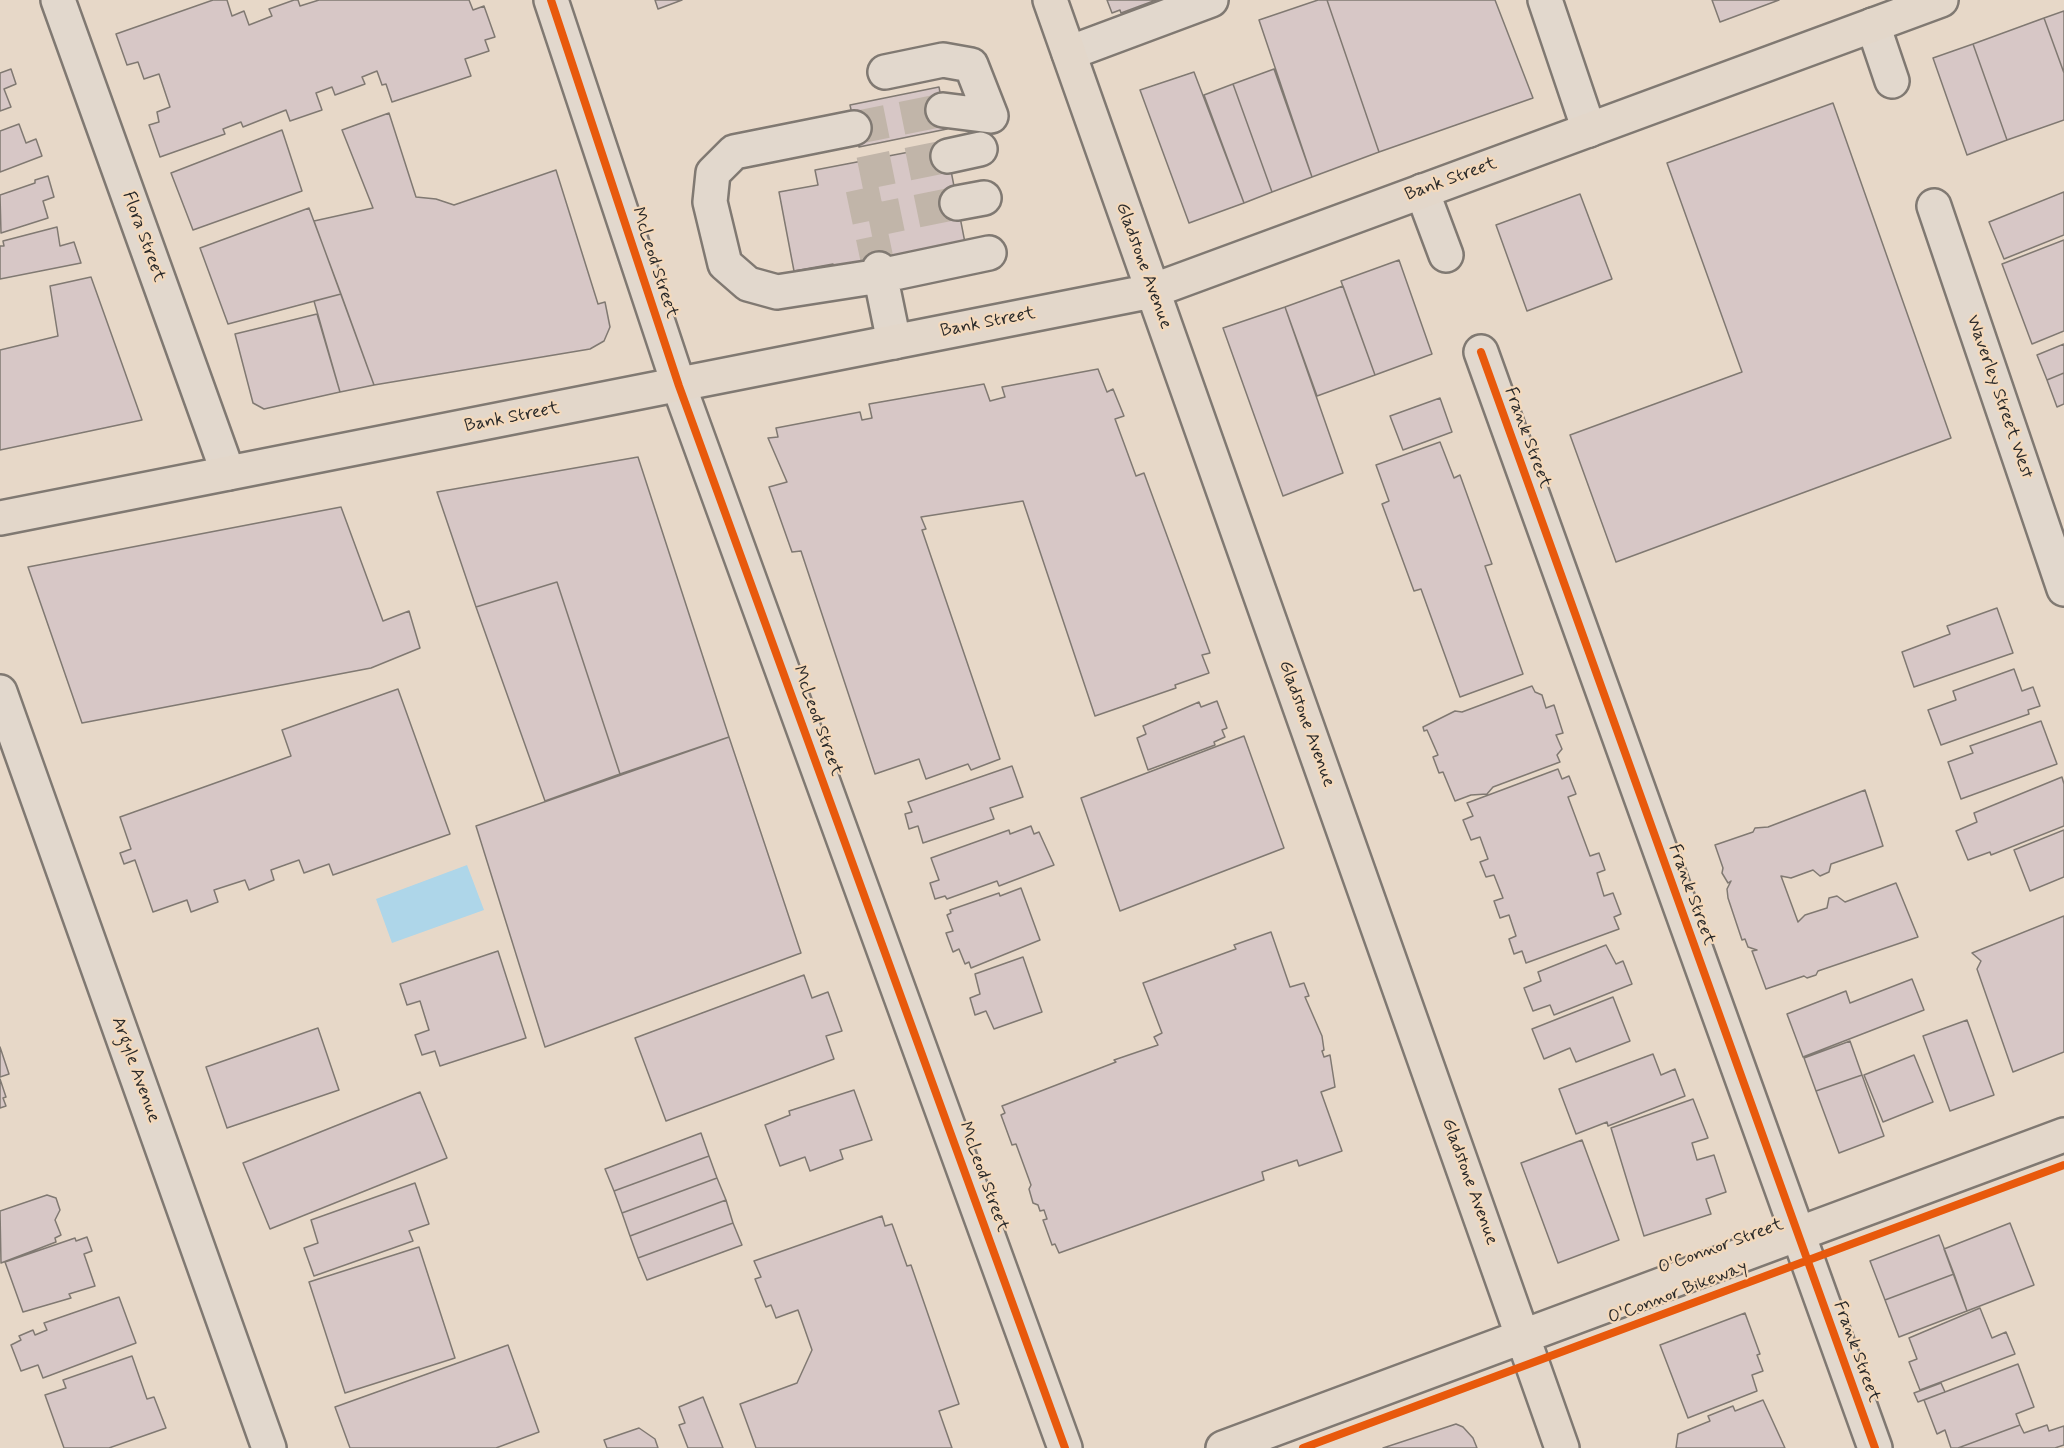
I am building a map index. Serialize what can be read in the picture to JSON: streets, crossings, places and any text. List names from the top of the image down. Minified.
{"streets":{"main road":["Bank Street","Gladstone Avenue","O'Connor Street"],"street":["Flora Street","McLeod Street","Waverley Street West","Frank Street","Argyle Avenue"],"cycle path":["O'Connor Bikeway"]},"crossings":[["Bank Street","Flora Street"],["Bank Street","McLeod Street"],["Bank Street","Gladstone Avenue"],["Gladstone Avenue","O'Connor Street"],["Frank Street","O'Connor Street"]]}
